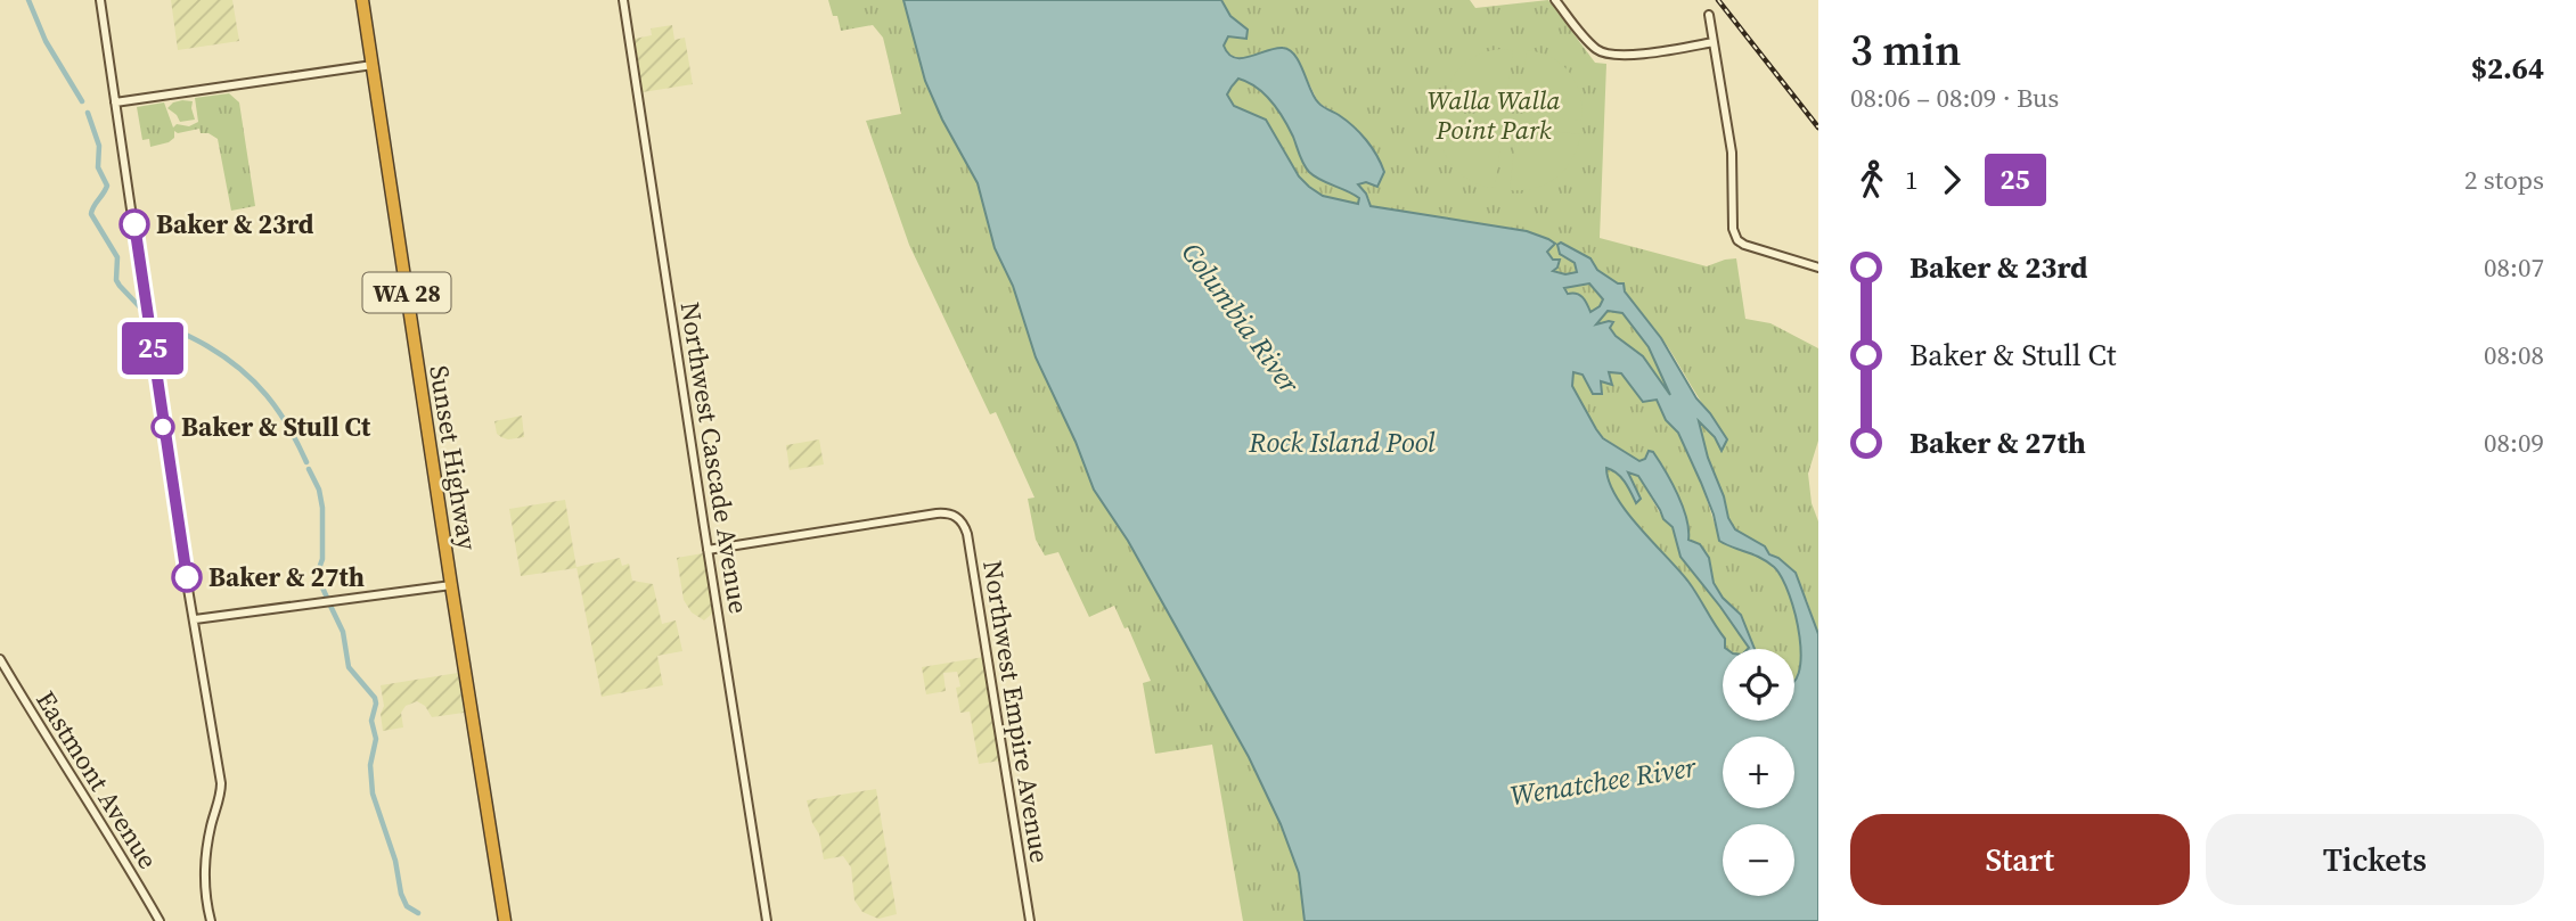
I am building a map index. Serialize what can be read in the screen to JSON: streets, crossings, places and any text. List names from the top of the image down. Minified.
{"streets":{"highway":["WA 28","Sunset Highway"],"street":["Northwest Cascade Avenue","Northwest Empire Avenue","Eastmont Avenue"]},"crossings":[["Northwest Cascade Avenue","Northwest Empire Avenue"]],"water":["Columbia River","Rock Island Pool","Wenatchee River"],"parks":["Walla Walla Point Park"],"places":["Baker & 23rd","Baker & Stull Ct","Baker & 27th"],"lines":["bus line 25"],"page":{"on_map":"25","heading":["3 min","08:06 – 08:09 · Bus","$2.64"],"legs":["1","25","2 stops"],"list":[{"name":"Baker & 23rd","value":"08:07"},{"name":"Baker & Stull Ct","value":"08:08"},{"name":"Baker & 27th","value":"08:09"}],"map_buttons":["+","−"],"buttons":["Start","Tickets"]}}
